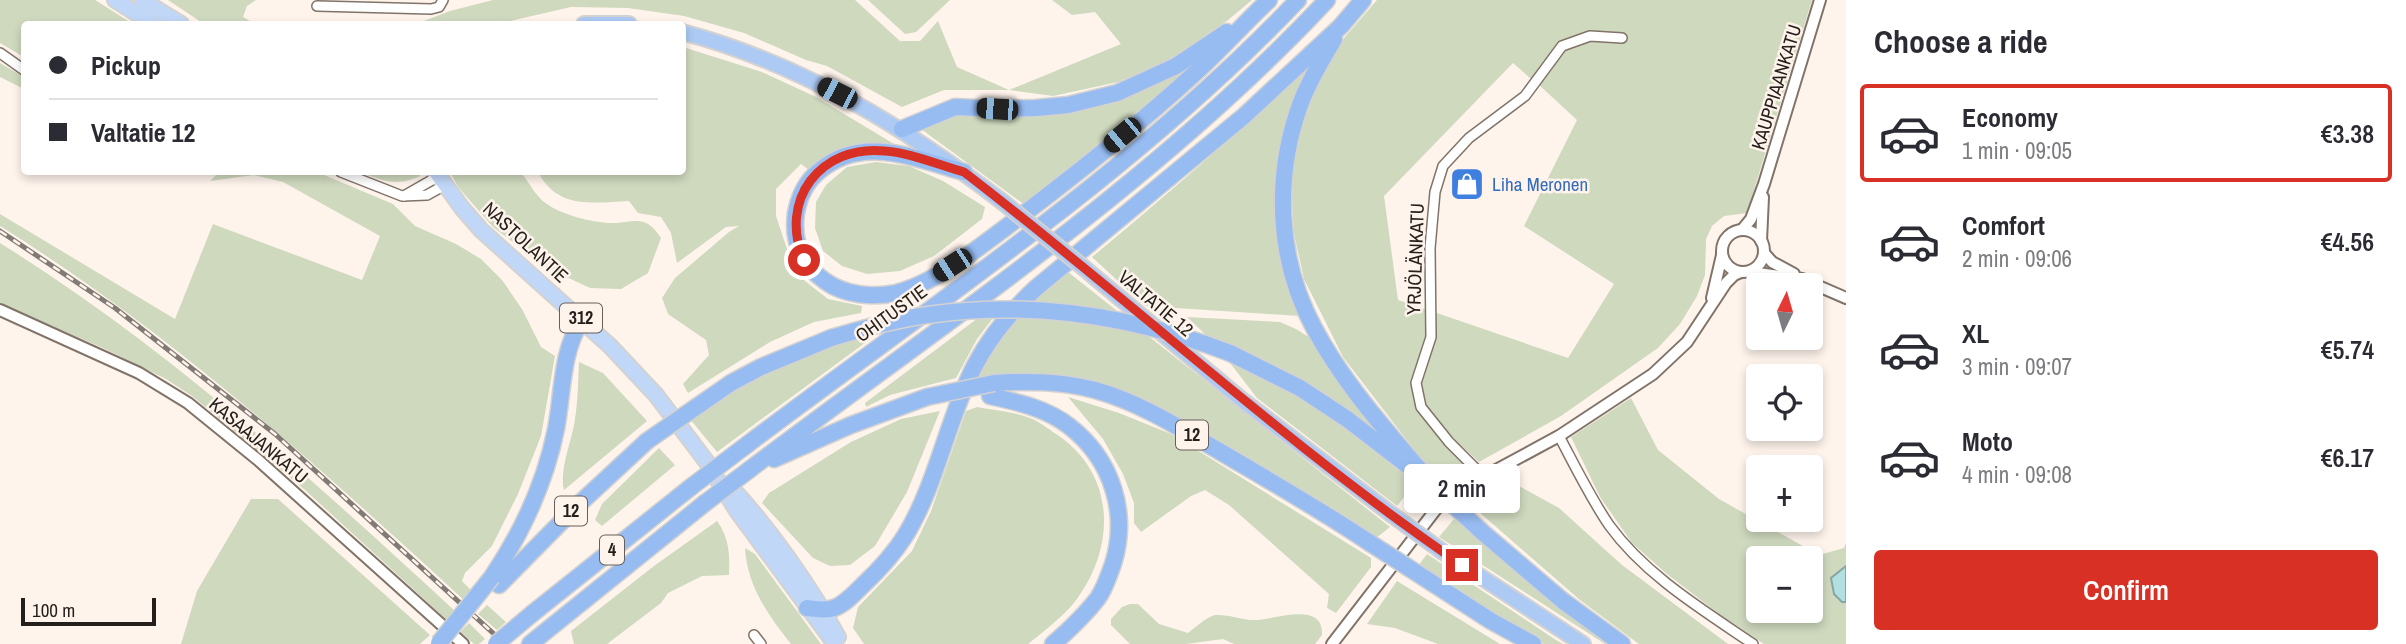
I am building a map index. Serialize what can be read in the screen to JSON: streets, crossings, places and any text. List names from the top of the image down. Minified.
{"streets":{"highway":["VALTATIE 12","OHITUSTIE","12","4"],"main road":["NASTOLANTIE","312"],"street":["KAUPPIAANKATU","YRJÖLÄNKATU","KASAAJANKATU"]},"places":{"shop":["Liha Meronen"]},"scale_bar":"100 m","north":"top","page":{"heading":"Choose a ride","banner":["Pickup","Valtatie 12"],"list":[{"name":"Economy","note":"1 min · 09:05","value":"€3.38"},{"name":"Comfort","note":"2 min · 09:06","value":"€4.56"},{"name":"XL","note":"3 min · 09:07","value":"€5.74"},{"name":"Moto","note":"4 min · 09:08","value":"€6.17"}],"map_buttons":["+","−"],"bubble":"2 min","buttons":"Confirm","scale":"100 m"}}
